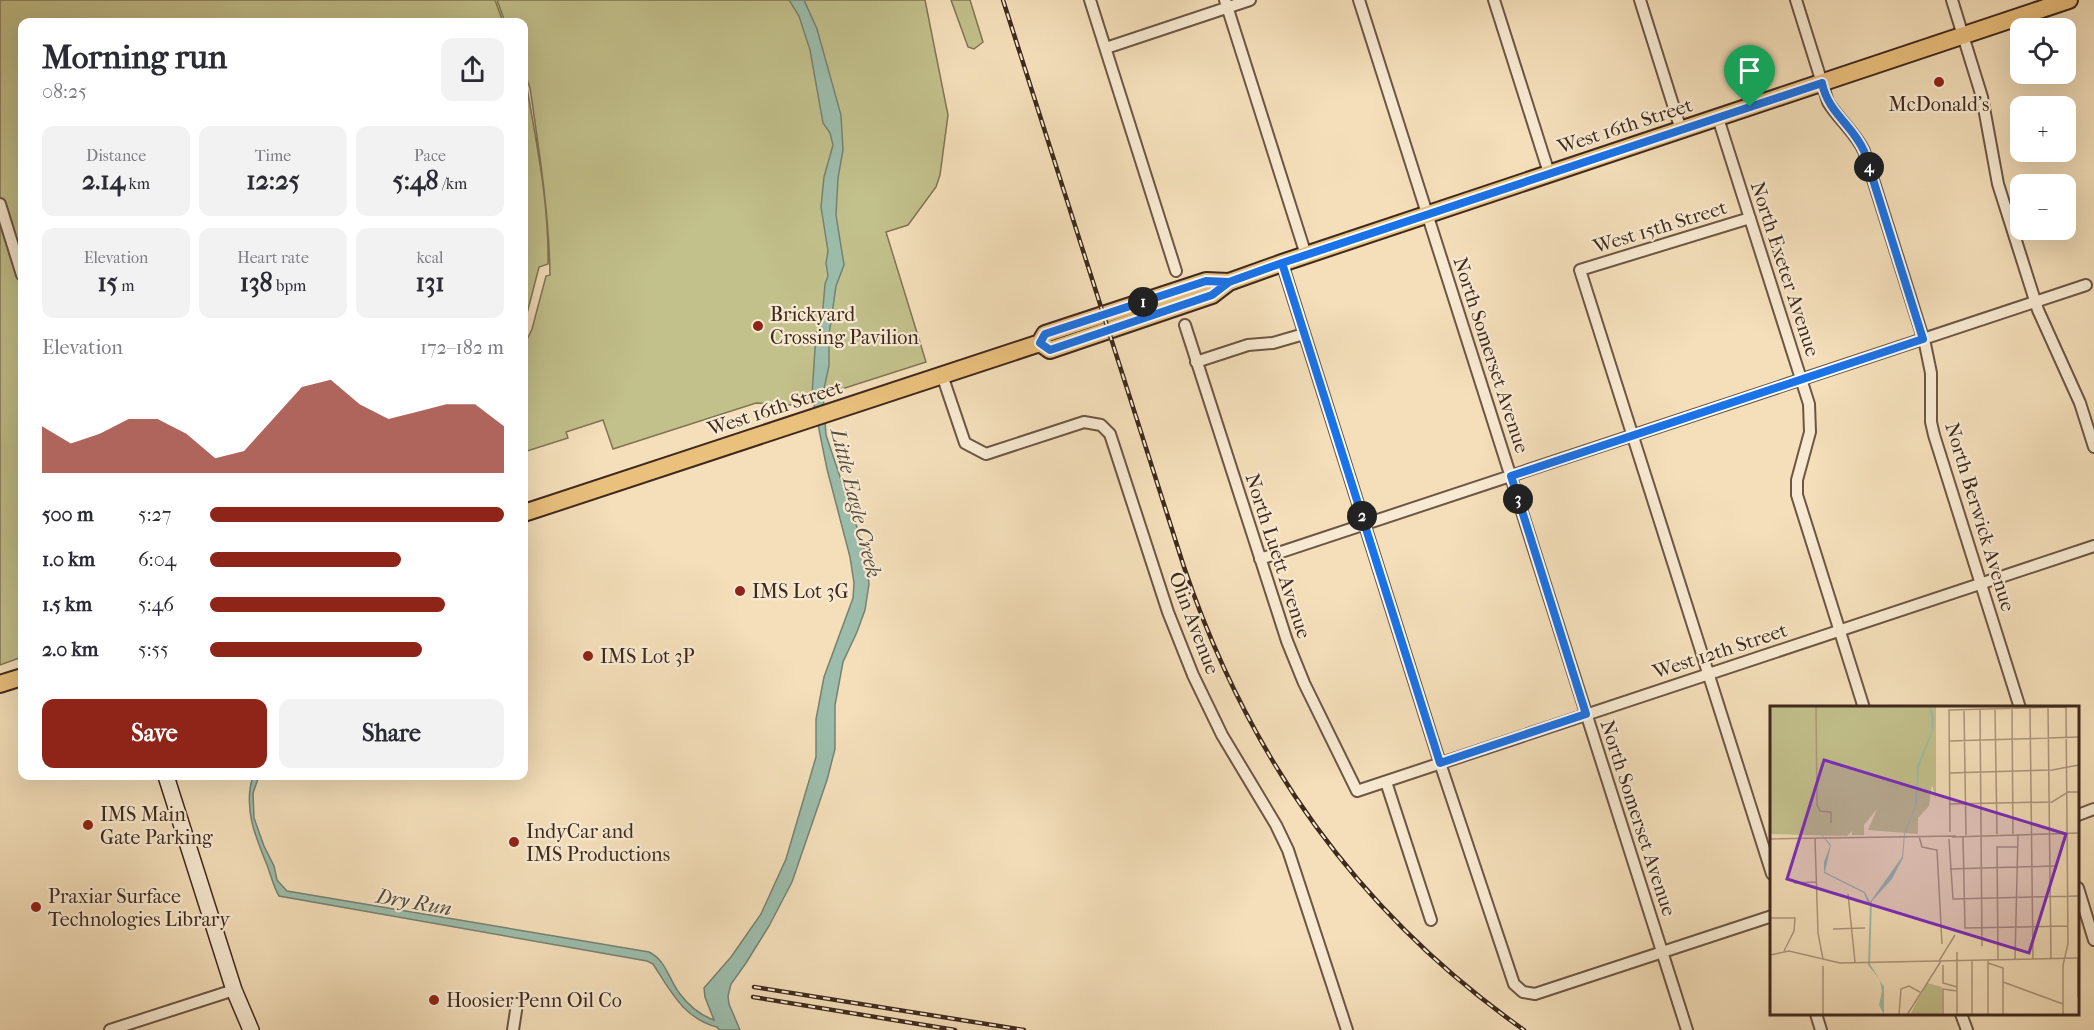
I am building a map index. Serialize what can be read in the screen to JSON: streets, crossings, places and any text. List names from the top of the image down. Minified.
{"streets":{"main road":["West 16th Street"],"street":["West 15th Street","North Exeter Avenue","North Somerset Avenue","North Berwick Avenue","North Luett Avenue","Olin Avenue","West 12th Street"]},"crossings":[["West 16th Street","North Exeter Avenue"],["West 16th Street","North Somerset Avenue"],["West 16th Street","North Berwick Avenue"],["West 16th Street","Olin Avenue"],["West 15th Street","North Exeter Avenue"],["North Exeter Avenue","West 12th Street"],["North Somerset Avenue","West 12th Street"],["North Berwick Avenue","West 12th Street"],["North Luett Avenue","West 12th Street"]],"water":["Little Eagle Creek","Dry Run"],"places":["McDonald's","Brickyard Crossing Pavilion","IMS Lot 3G","IMS Lot 3P","IMS Main Gate Parking","IndyCar and IMS Productions","Praxiar Surface Technologies Library","Hoosier Penn Oil Co"],"page":{"map_buttons":["+","−"],"heading":["Morning run","08:25"],"stats":[["Distance","2.14 km"],["Time","12:25"],["Pace","5:48 /km"],["Elevation","15 m"],["Heart rate","138 bpm"],["kcal","131"]],"pins":["4","1","3","2"],"chart":["Elevation","172–182 m"],"list":[{"name":"500 m","note":"5:27"},{"name":"1.0 km","note":"6:04"},{"name":"1.5 km","note":"5:46"},{"name":"2.0 km","note":"5:55"}],"buttons":["Save","Share"]}}
